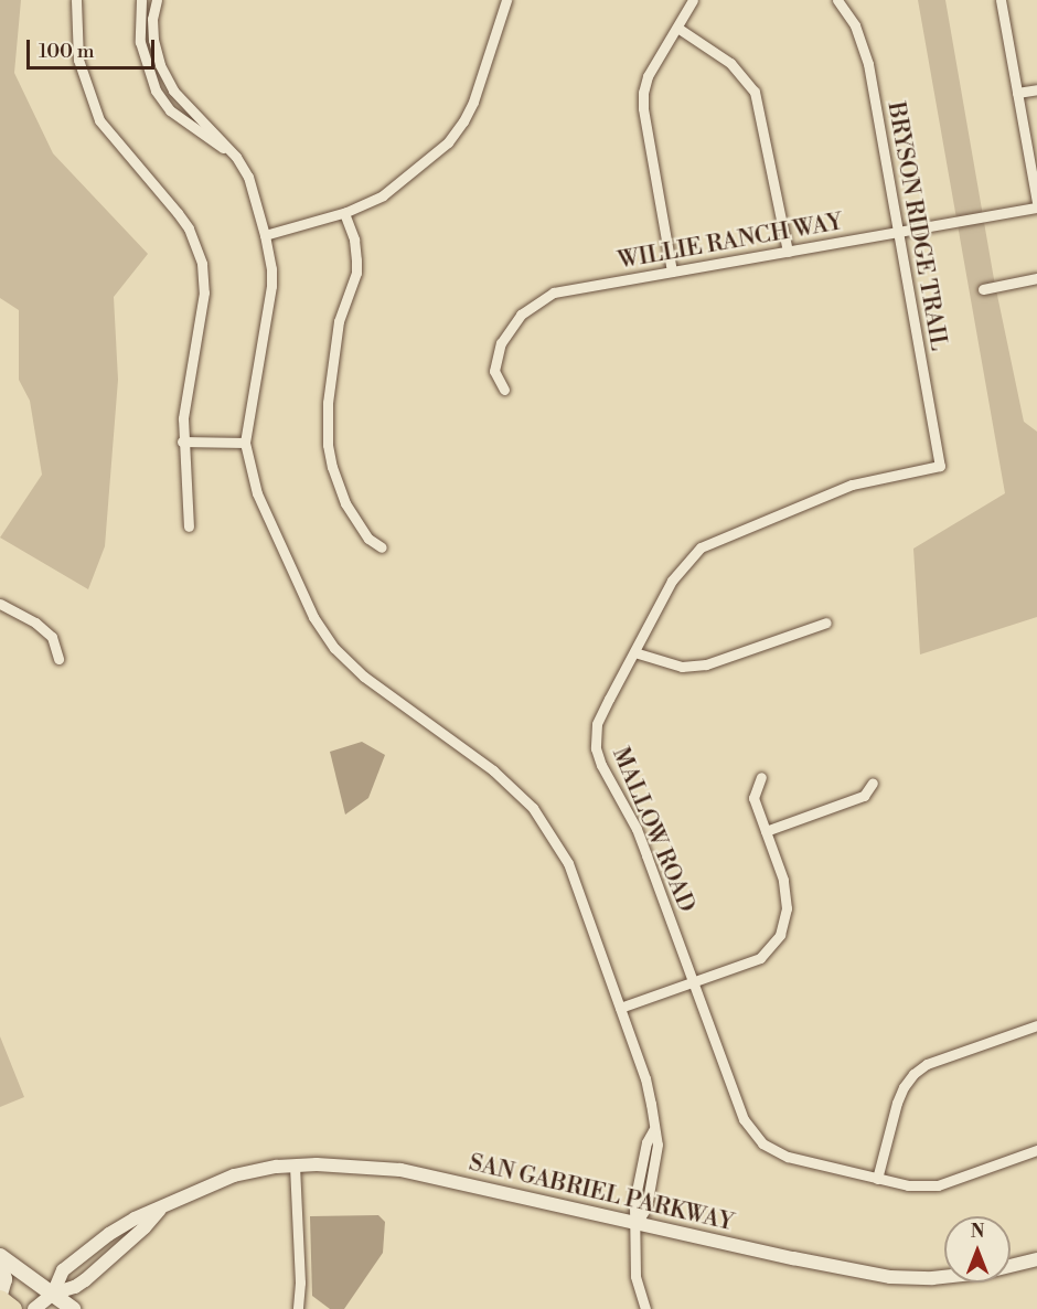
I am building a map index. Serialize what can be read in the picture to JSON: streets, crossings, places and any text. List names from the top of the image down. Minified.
{"streets":{"street":["BRYSON RIDGE TRAIL","WILLIE RANCH WAY","MALLOW ROAD","SAN GABRIEL PARKWAY"]},"crossings":[["BRYSON RIDGE TRAIL","WILLIE RANCH WAY"],["BRYSON RIDGE TRAIL","MALLOW ROAD"]],"scale_bar":"100 m","north":"top"}
